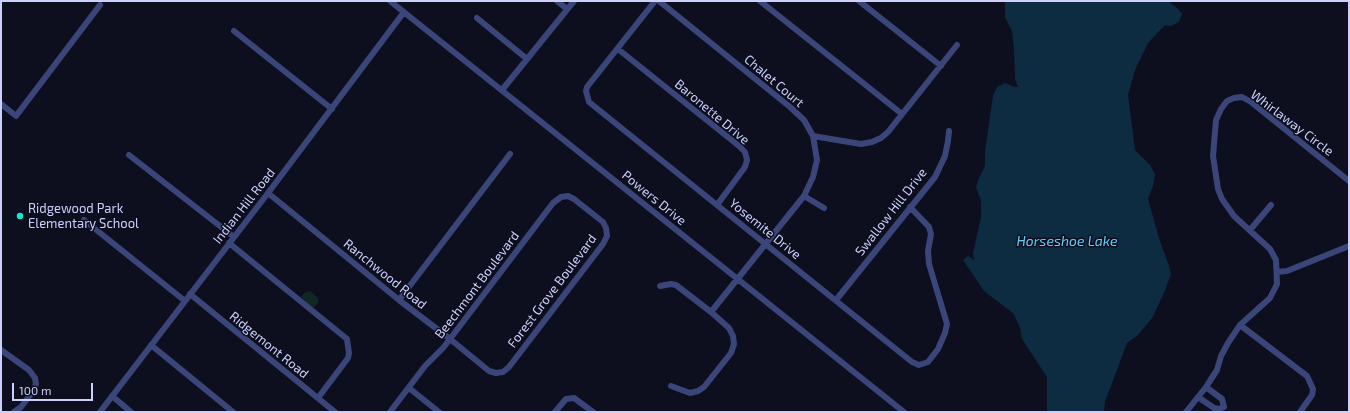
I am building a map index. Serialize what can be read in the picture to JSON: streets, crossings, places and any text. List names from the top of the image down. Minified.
{"streets":{"street":["Chalet Court","Baronette Drive","Whirlaway Circle","Powers Drive","Indian Hill Road","Swallow Hill Drive","Yosemite Drive","Ranchwood Road","Beechmont Boulevard","Forest Grove Boulevard","Ridgemont Road"]},"crossings":[["Chalet Court","Powers Drive"],["Chalet Court","Yosemite Drive"],["Baronette Drive","Yosemite Drive"],["Powers Drive","Indian Hill Road"],["Indian Hill Road","Ranchwood Road"],["Indian Hill Road","Ridgemont Road"],["Swallow Hill Drive","Yosemite Drive"],["Ranchwood Road","Beechmont Boulevard"],["Ranchwood Road","Forest Grove Boulevard"],["Beechmont Boulevard","Forest Grove Boulevard"]],"water":["Horseshoe Lake"],"places":["Ridgewood Park Elementary School"],"scale_bar":"100 m"}
